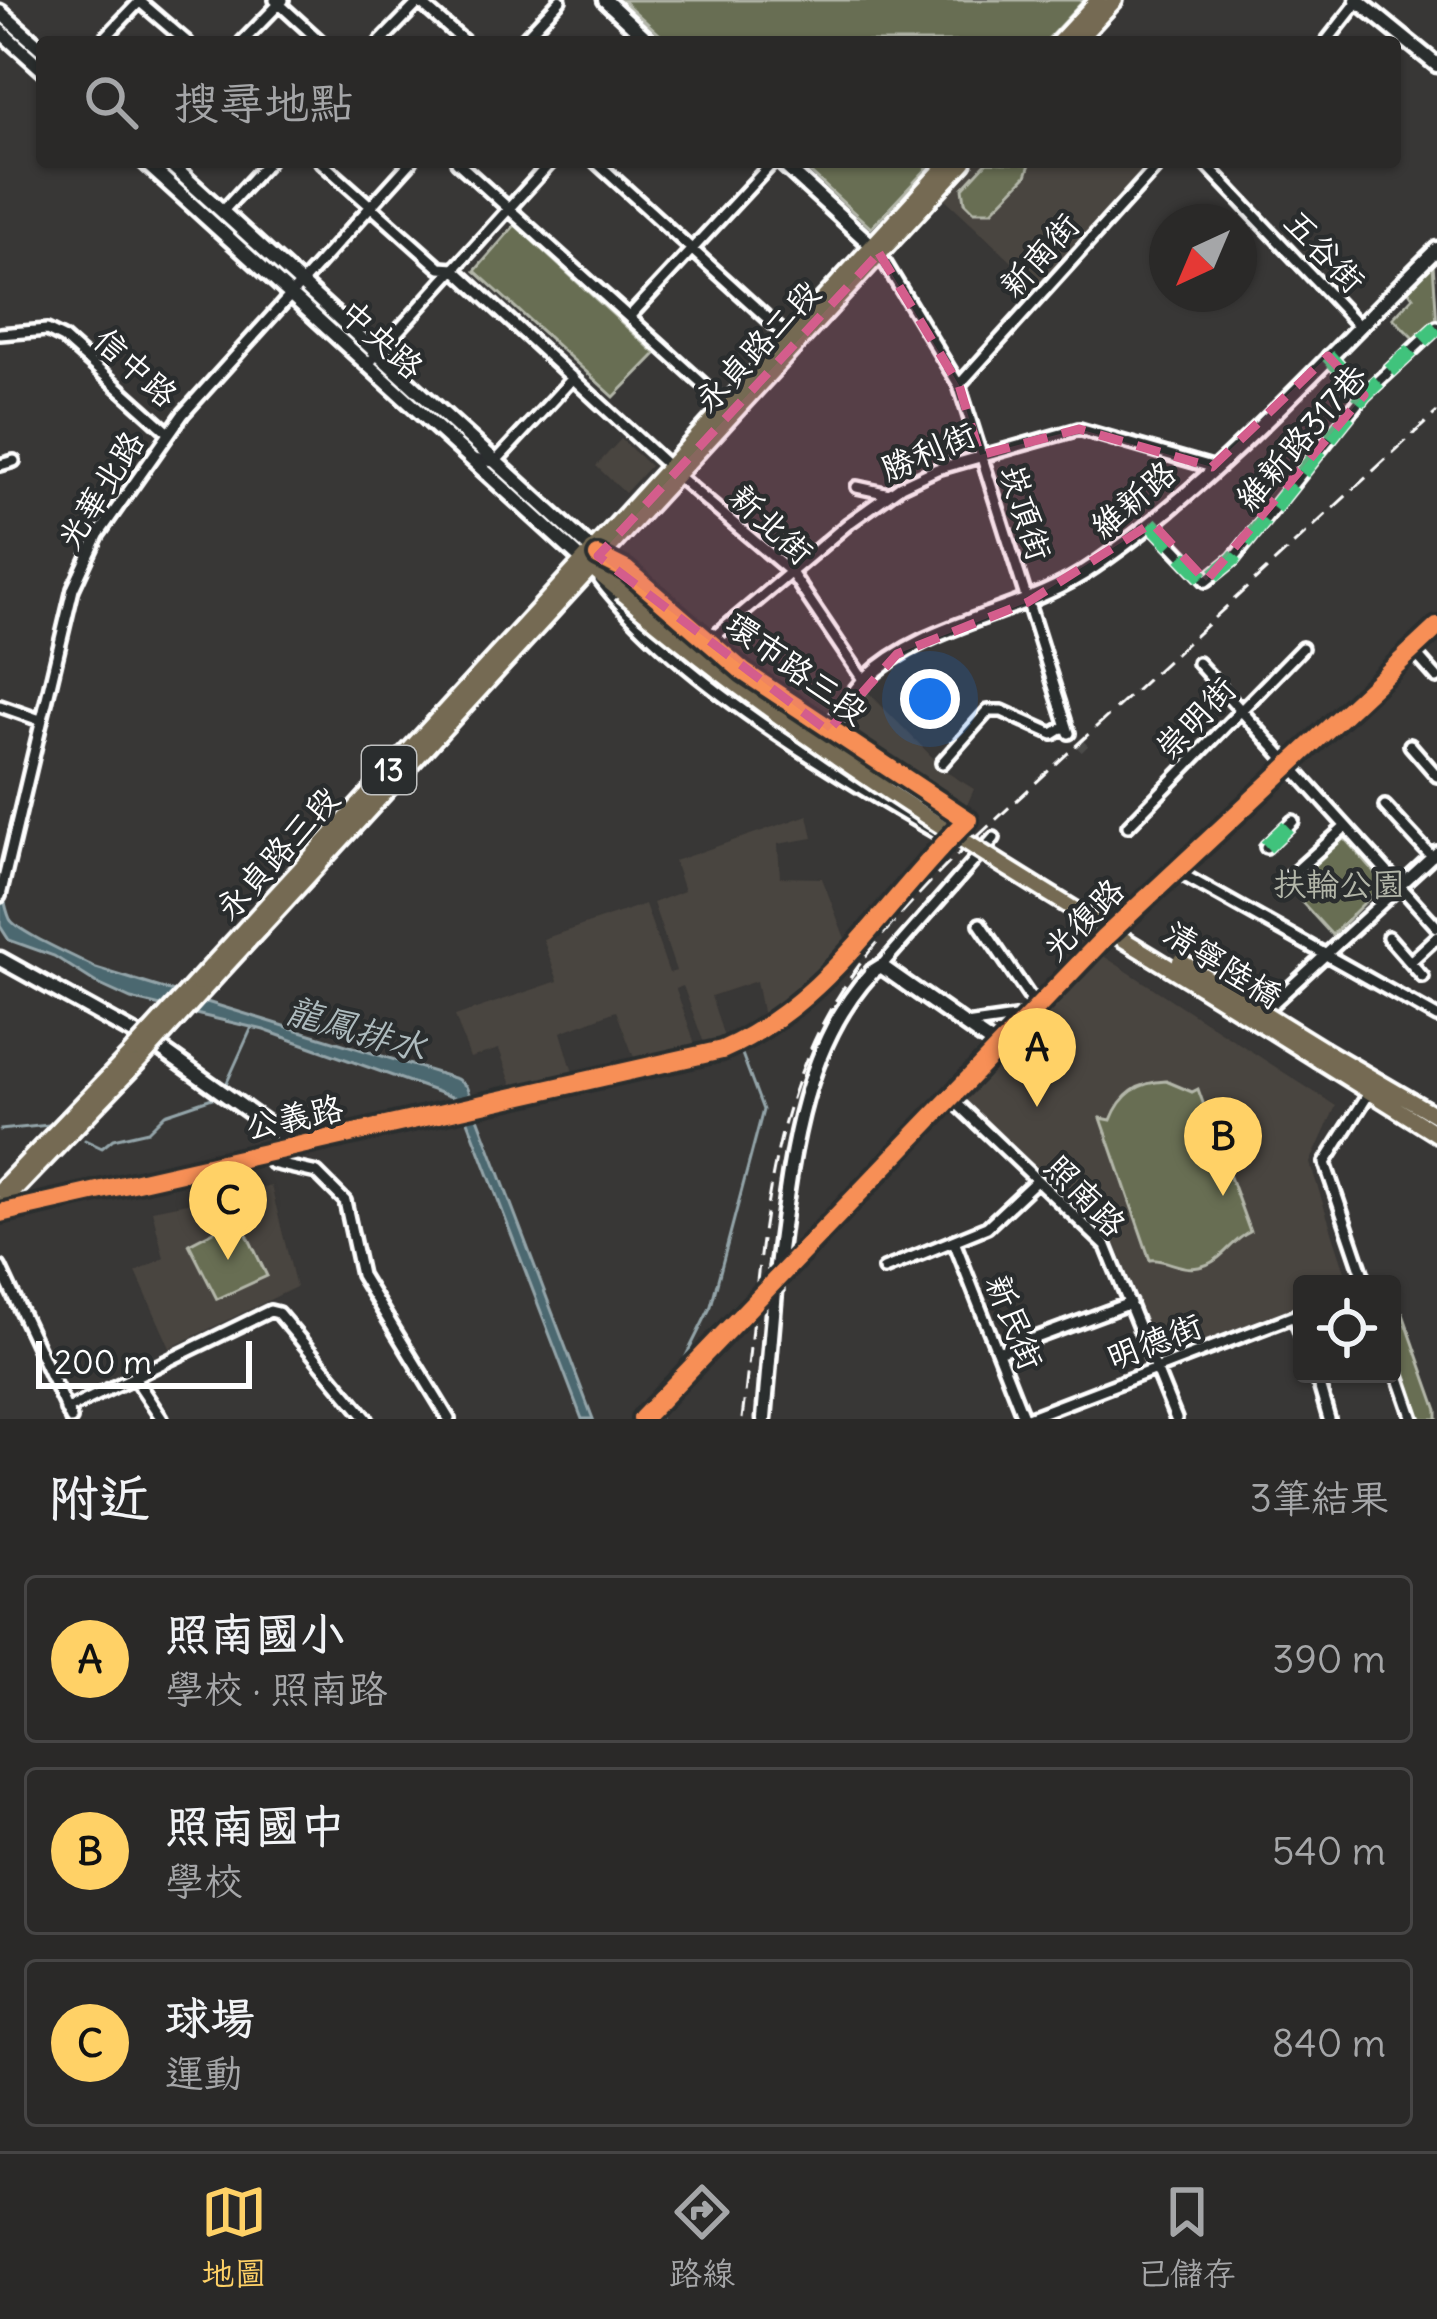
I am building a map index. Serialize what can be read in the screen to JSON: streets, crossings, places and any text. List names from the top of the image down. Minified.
{"streets":{"main road":["永貞路二段","13","永貞路三段","清寧陸橋"],"street":["五谷街","新南街","中央路","信中路","維新路317巷","勝利街","光華北路","維新路","崁頂街","新北街","環市路三段","崇明街","光復路","公義路","照南路","新民街","明德街"]},"crossings":[["五谷街","維新路"],["新南街","崁頂街"],["中央路","永貞路二段"],["中央路","光華北路"],["中央路","環市路三段"],["中央路","永貞路三段"],["中央路","清寧陸橋"],["永貞路二段","崁頂街"],["永貞路二段","新北街"],["永貞路二段","環市路三段"],["永貞路二段","永貞路三段"],["永貞路二段","清寧陸橋"],["信中路","光華北路"],["維新路317巷","維新路"],["勝利街","維新路"],["勝利街","崁頂街"],["勝利街","新北街"],["勝利街","環市路三段"],["光華北路","新北街"],["維新路","崁頂街"],["維新路","新北街"],["維新路","環市路三段"],["環市路三段","永貞路三段"],["環市路三段","清寧陸橋"],["環市路三段","公義路"],["永貞路三段","清寧陸橋"],["永貞路三段","公義路"],["光復路","照南路"],["照南路","明德街"],["新民街","明德街"]],"water":["龍鳳排水"],"parks":["扶輪公園"],"scale_bar":"200 m","north":"bottom left","page":{"search":"搜尋地點","pins":["A","B","C"],"scale":"200 m","heading":["附近","3筆結果"],"list":[{"mark":"A","name":"照南國小","note":"學校 · 照南路","value":"390 m"},{"mark":"B","name":"照南國中","note":"學校","value":"540 m"},{"mark":"C","name":"球場","note":"運動","value":"840 m"}],"nav":["地圖","路線","已儲存"]}}
